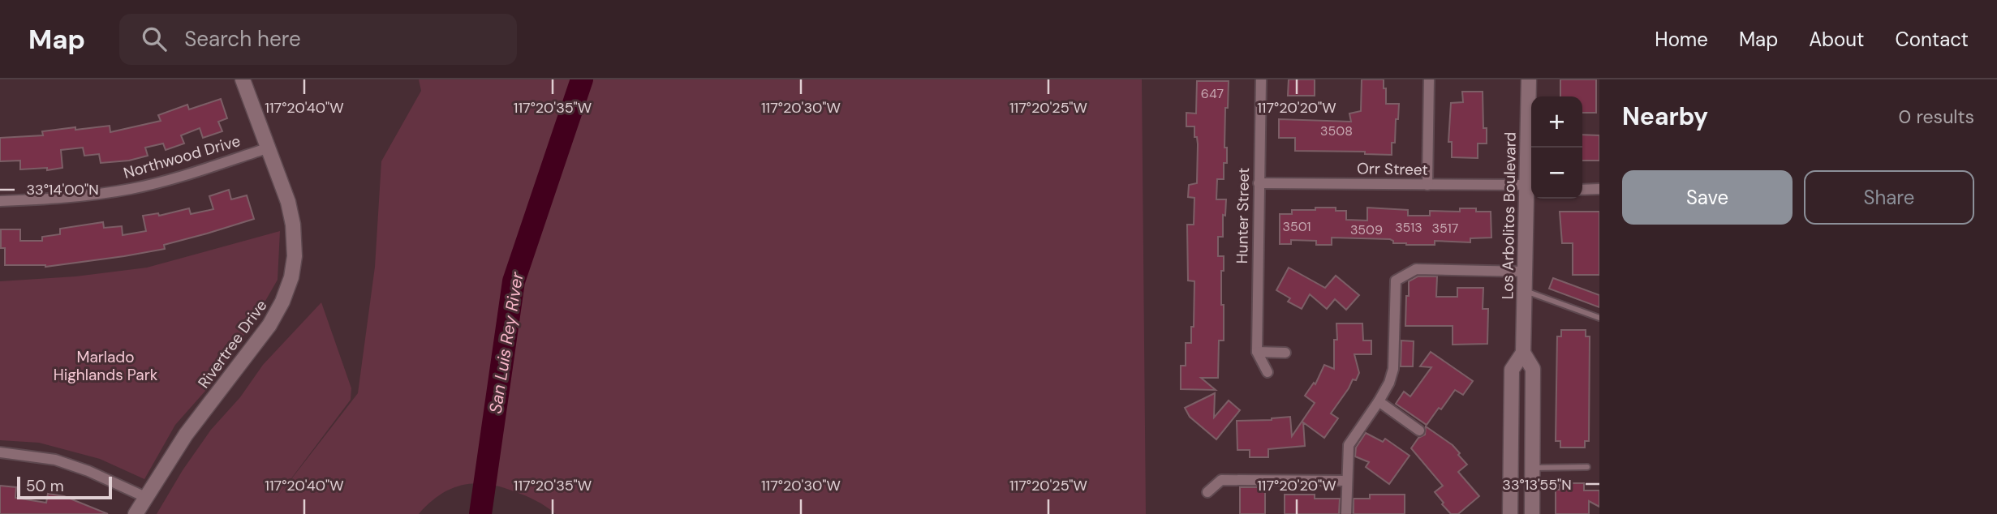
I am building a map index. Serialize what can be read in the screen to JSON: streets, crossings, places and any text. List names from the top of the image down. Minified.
{"streets":{"street":["Northwood Drive","Orr Street","Hunter Street","Los Arbolitos Boulevard","Rivertree Drive"]},"crossings":[["Northwood Drive","Rivertree Drive"],["Orr Street","Hunter Street"],["Orr Street","Los Arbolitos Boulevard"]],"water":["San Luis Rey River"],"parks":["Marlado Highlands Park"],"house_numbers":["647","3508","3501","3513","3517","3509"],"scale_bar":"50 m","page":{"header":"Map","search":"Search here","nav":["Home","Map","About","Contact"],"heading":["Nearby","0 results"],"map_buttons":["+","−"],"buttons":["Save","Share"],"scale":"50 m"},"coordinates":["117°20'40\"W","117°20'35\"W","117°20'30\"W","117°20'25\"W","117°20'20\"W","33°14'00\"N","33°13'55\"N"]}
